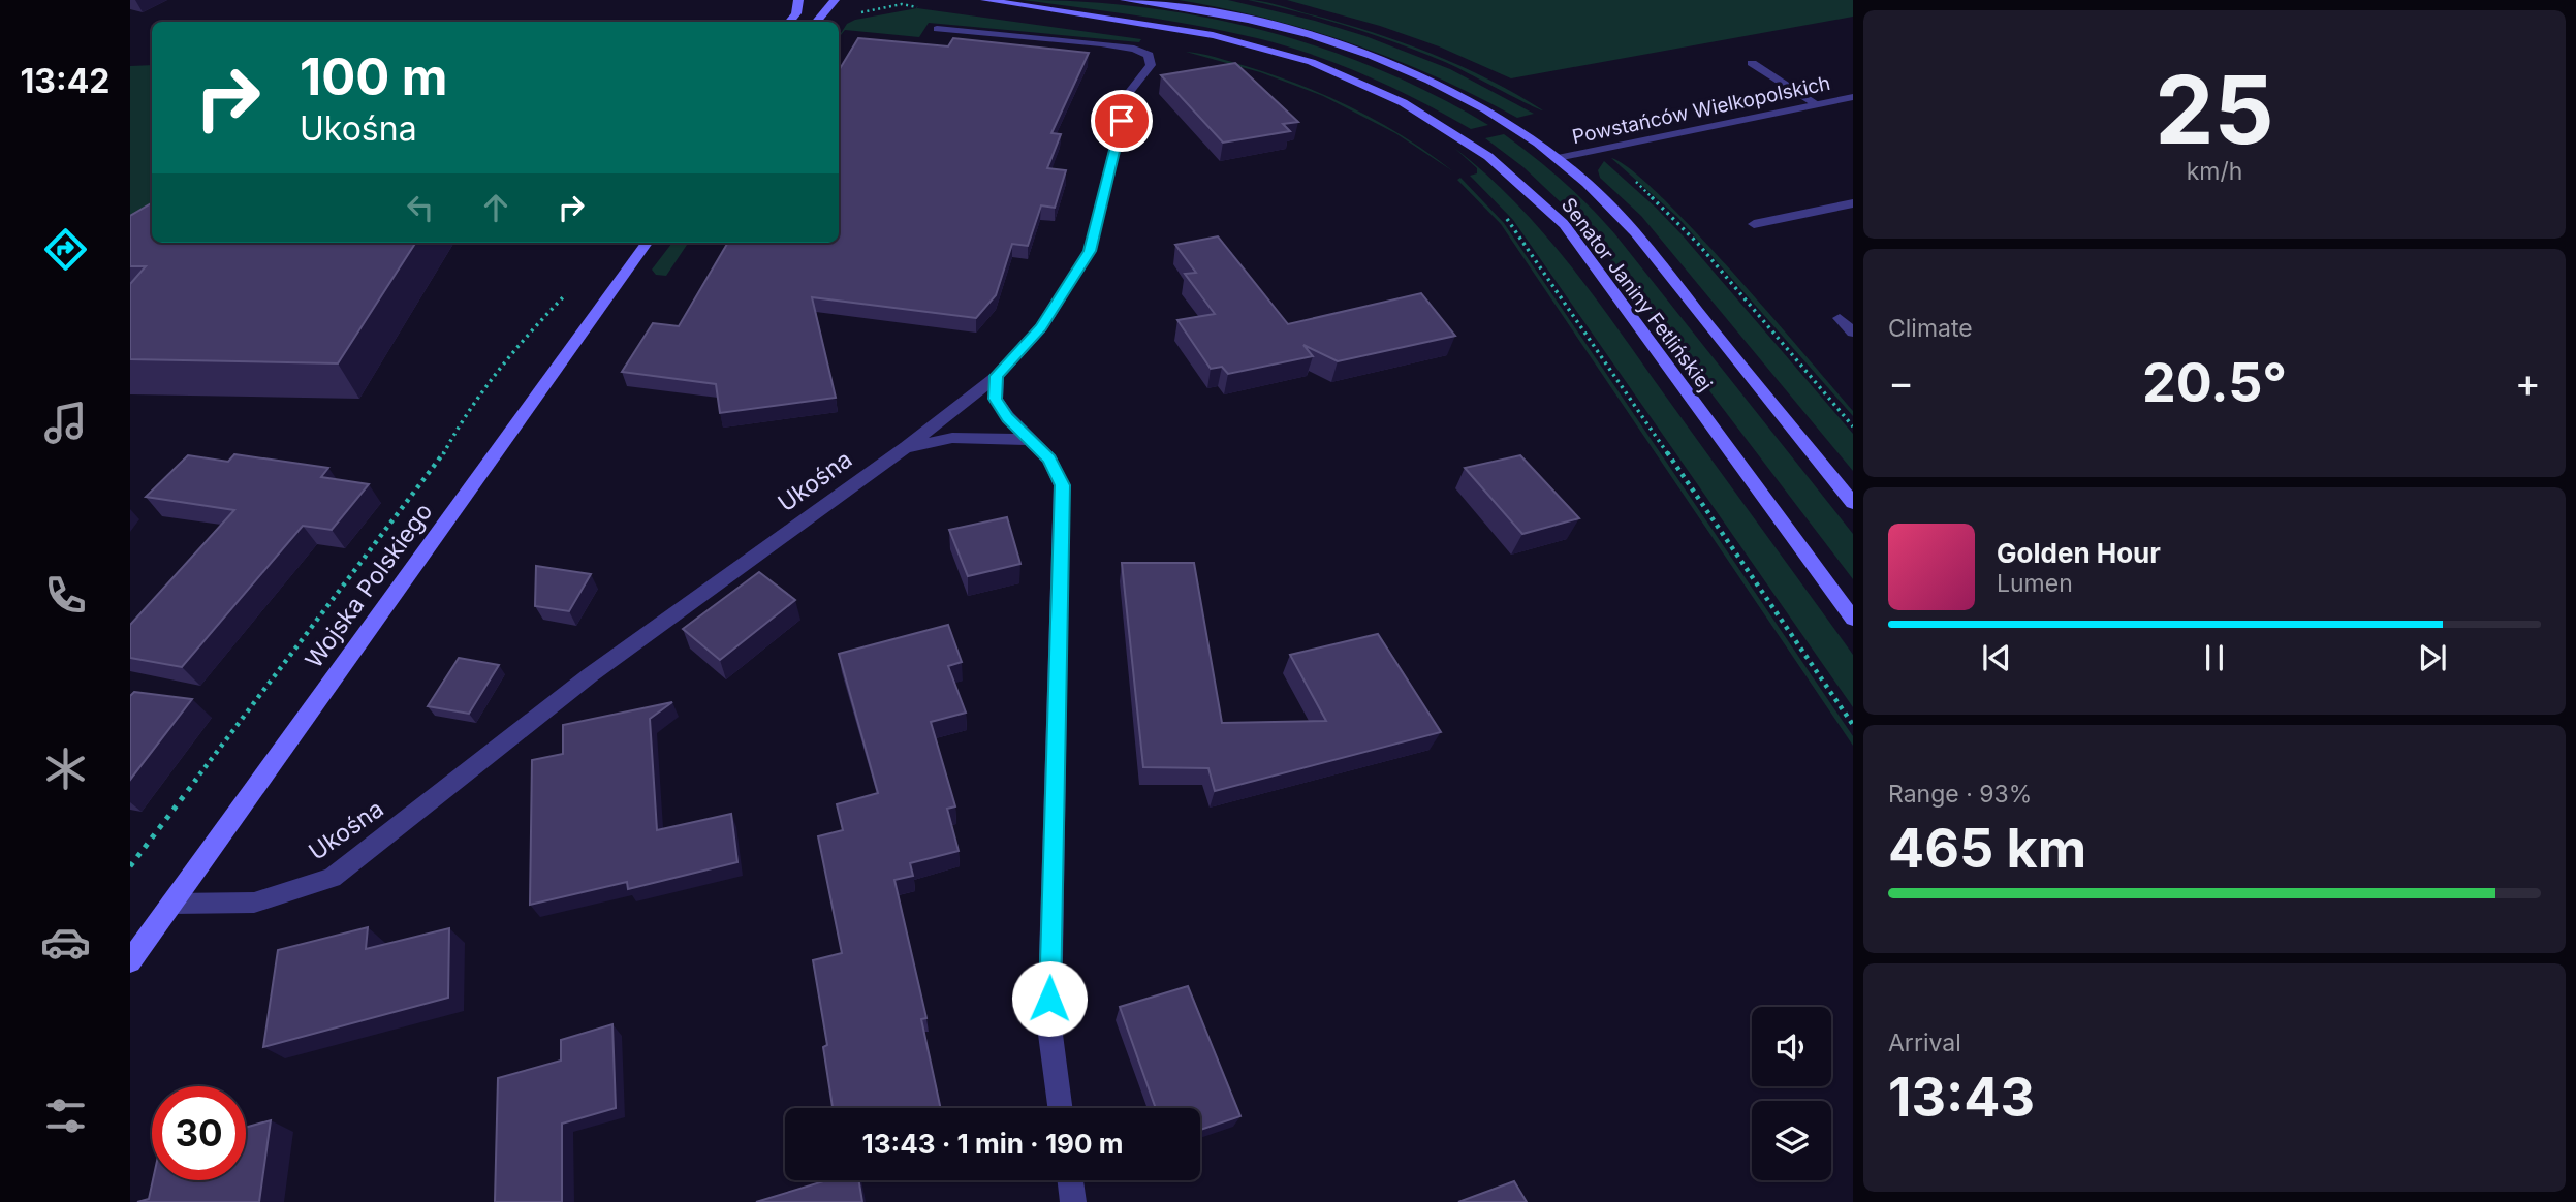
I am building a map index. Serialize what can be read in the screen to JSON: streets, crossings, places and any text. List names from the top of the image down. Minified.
{"streets":{"main road":["Senator Janiny Fetlińskiej","Wojska Polskiego"],"street":["Powstańców Wielkopolskich","Ukośna"]},"crossings":[["Powstańców Wielkopolskich","Senator Janiny Fetlińskiej"],["Ukośna","Wojska Polskiego"]],"page":{"tabs":"13:42","tile":[["25","km/h"],"Climate",["Range · 93%","465 km"],["Arrival","13:43"]],"turn":["100 m","Ukośna"],"heat":["−","20.5°","+"],"song":["Golden Hour","Lumen"],"limit":"30","trip":"13:43 · 1 min · 190 m"}}
